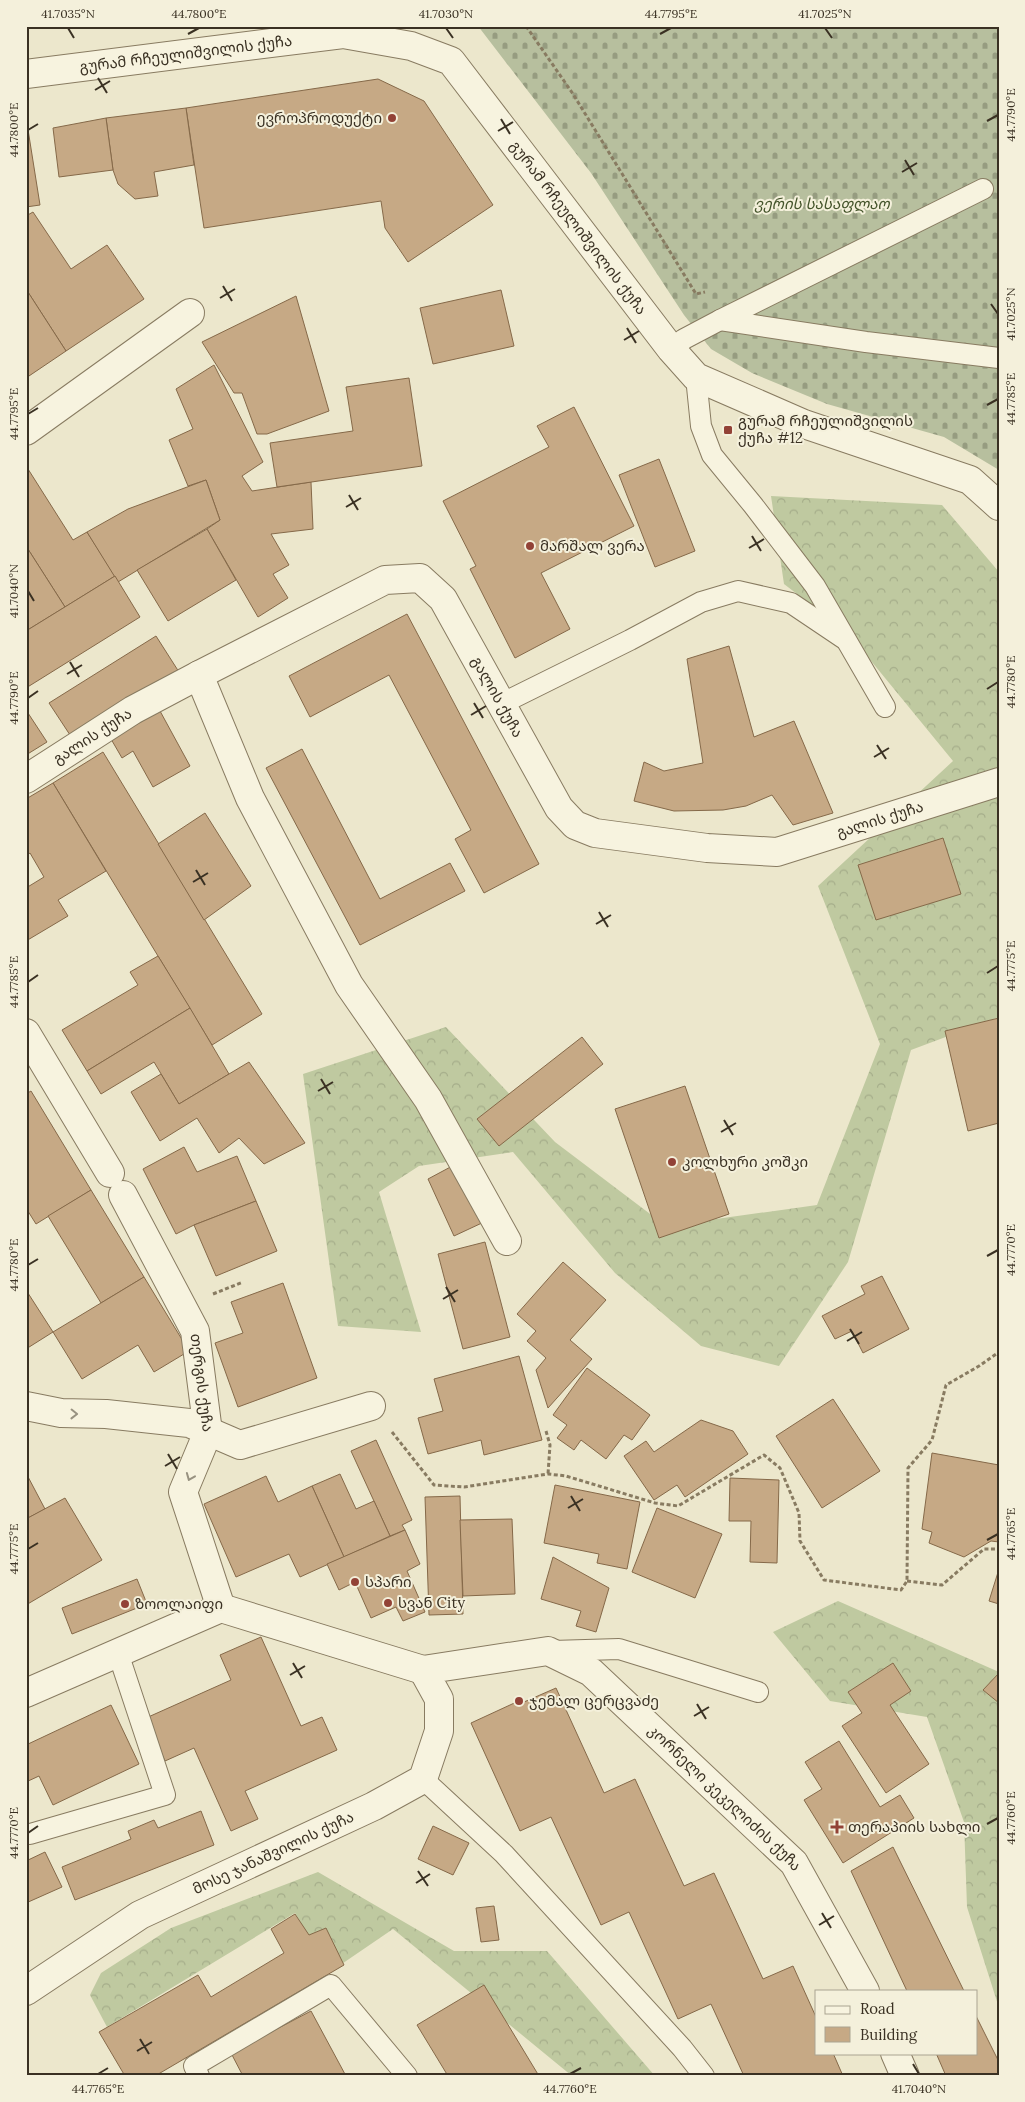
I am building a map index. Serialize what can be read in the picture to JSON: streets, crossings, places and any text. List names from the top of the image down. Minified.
{"streets":{"street":["გურამ რჩეულიშვილის ქუჩა","გალის ქუჩა","თერგის ქუჩა","კორნელი კეკელიძის ქუჩა","მოსე ჯანაშვილის ქუჩა"]},"parks":["ვერის სასაფლაო"],"places":{"other":["ევროპროდუქტი","მარშალ ვერა","კოლხური კოშკი","სპარი","სვან City","ზოოლაიფი","ჯემალ ცერცვაძე"],"transit":["გურამ რჩეულიშვილის ქუჩა #12"],"health":["თერაპიის სახლი"]},"legend":["Road","Building"],"coordinates":["41.7035°N","44.7800°E","41.7030°N","44.7795°E","41.7025°N","44.7790°E","44.7785°E","41.7040°N","44.7780°E","44.7775°E","44.7770°E","44.7765°E","44.7760°E"]}
